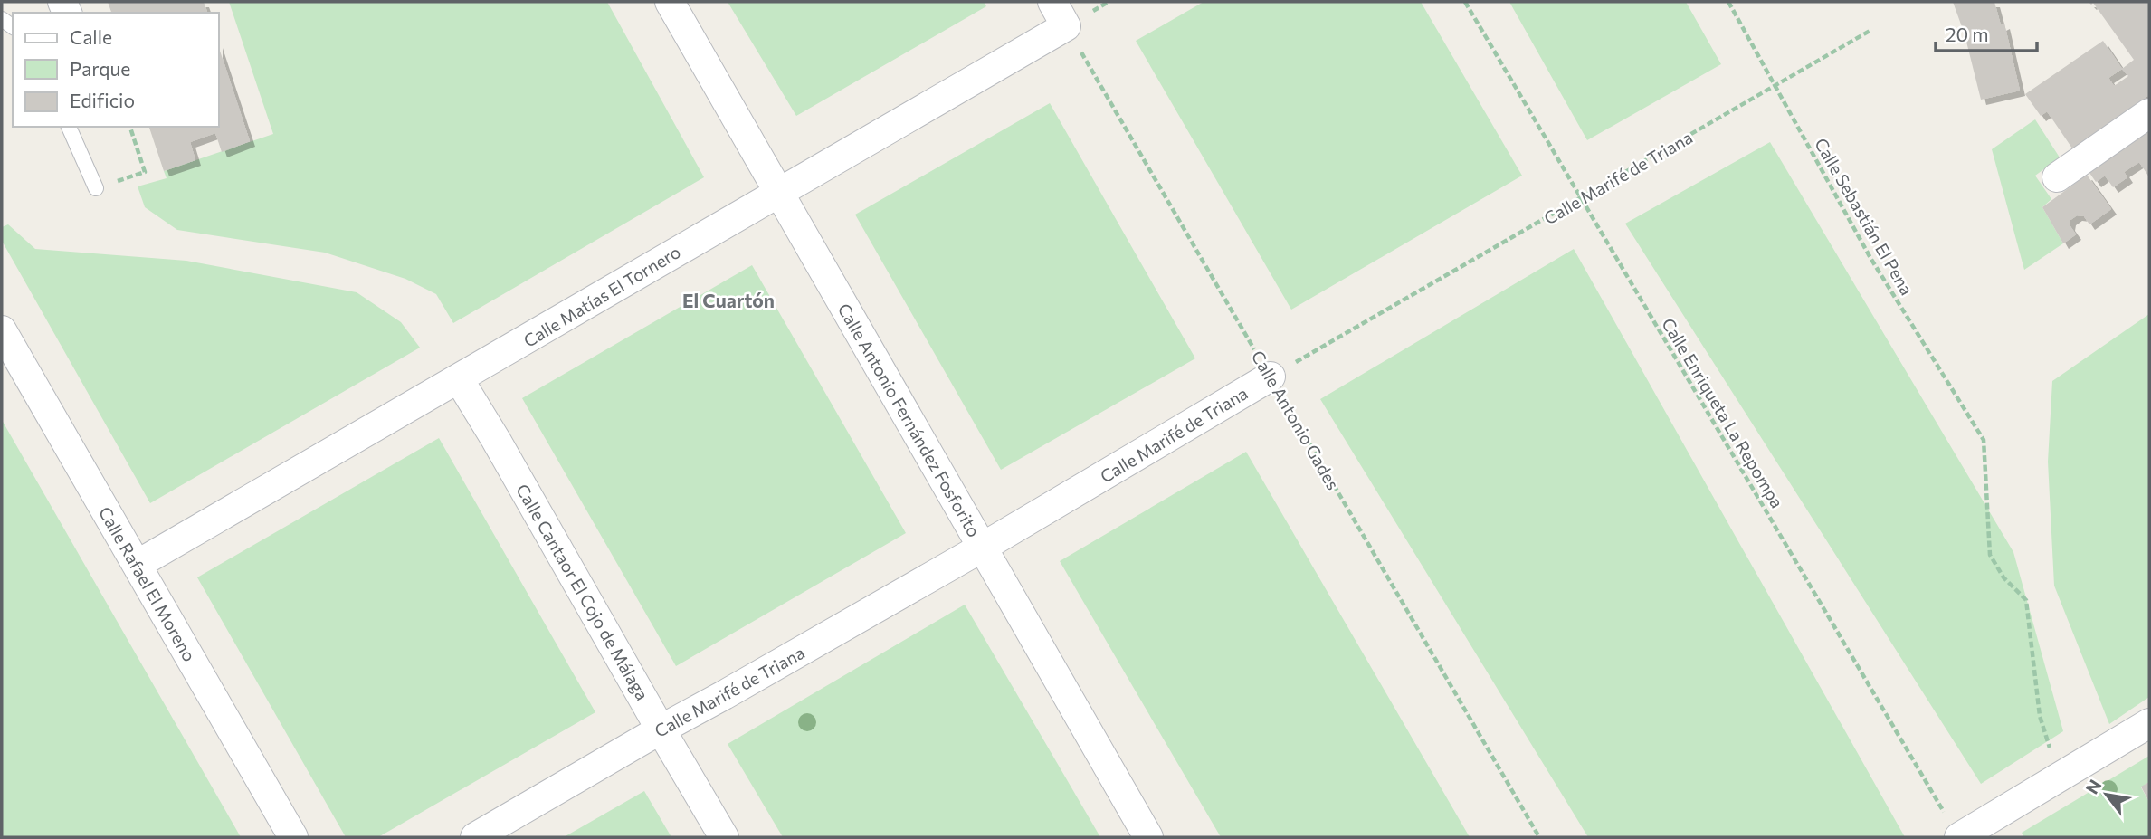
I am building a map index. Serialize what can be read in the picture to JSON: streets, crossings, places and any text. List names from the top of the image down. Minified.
{"streets":{"street":["Calle Marifé de Triana","Calle Matías El Tornero","Calle Antonio Fernández Fosforito","Calle Rafael El Moreno","Calle Cantaor El Cojo de Málaga"],"path":["Calle Sebastián El Pena","Calle Enriqueta La Repompa","Calle Antonio Gades"]},"crossings":[["Calle Marifé de Triana","Calle Sebastián El Pena"],["Calle Marifé de Triana","Calle Enriqueta La Repompa"],["Calle Marifé de Triana","Calle Antonio Fernández Fosforito"],["Calle Marifé de Triana","Calle Antonio Gades"],["Calle Marifé de Triana","Calle Cantaor El Cojo de Málaga"],["Calle Matías El Tornero","Calle Antonio Fernández Fosforito"],["Calle Matías El Tornero","Calle Antonio Gades"],["Calle Matías El Tornero","Calle Rafael El Moreno"],["Calle Matías El Tornero","Calle Cantaor El Cojo de Málaga"]],"districts":["El Cuartón"],"legend":["Calle","Parque","Edificio"],"scale_bar":"20 m","north":"top left"}
